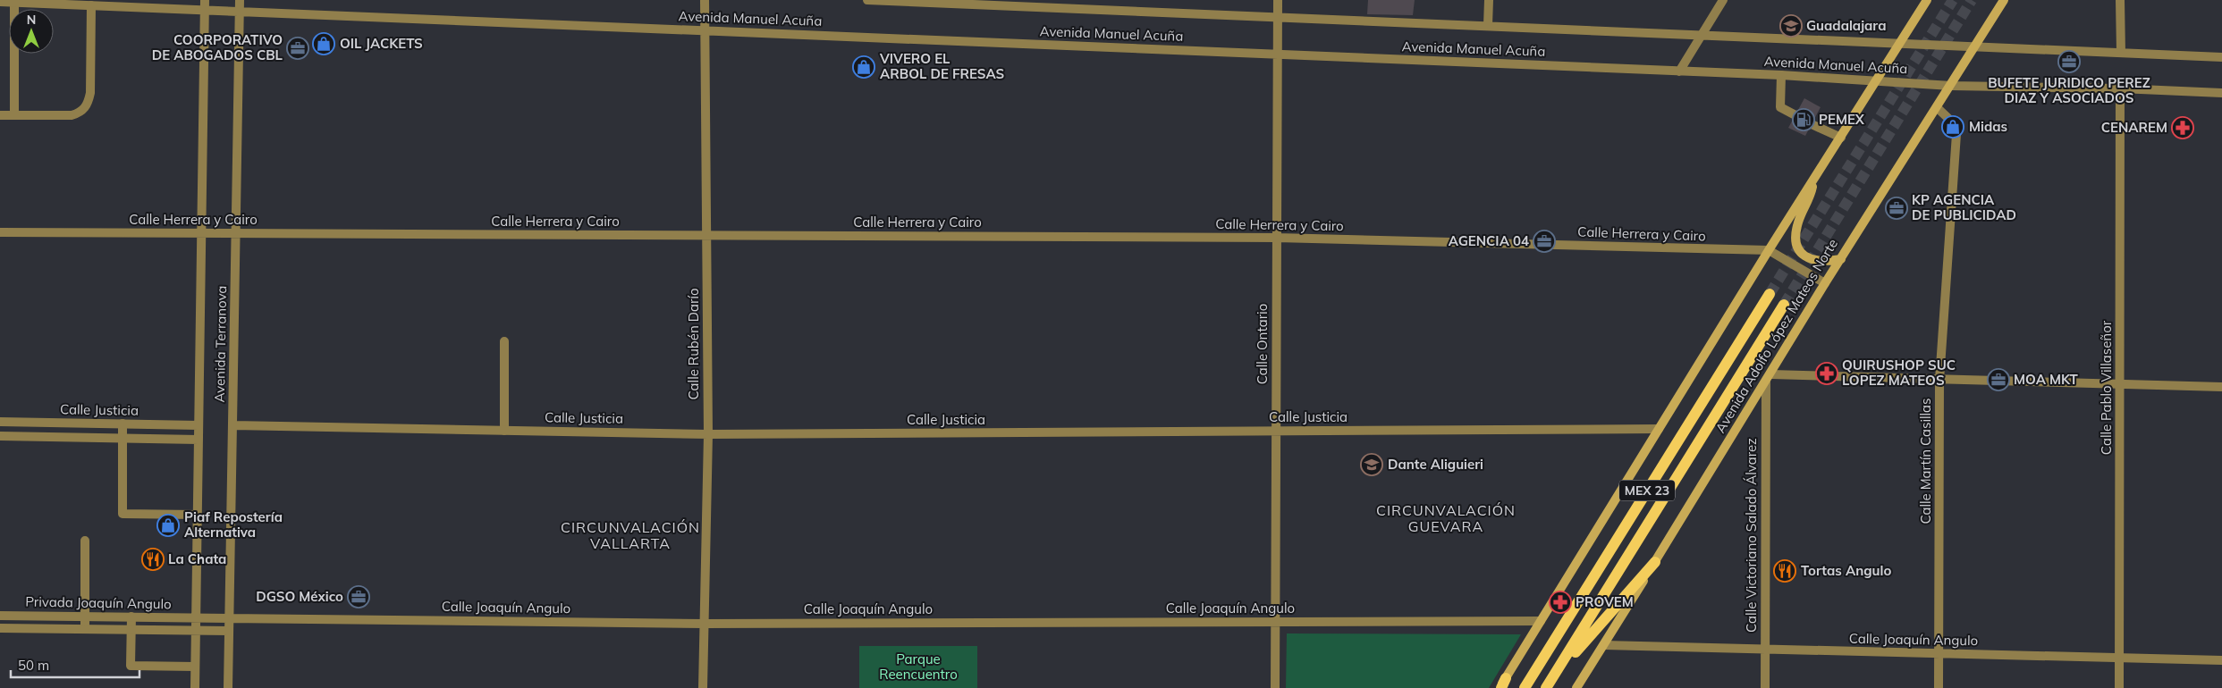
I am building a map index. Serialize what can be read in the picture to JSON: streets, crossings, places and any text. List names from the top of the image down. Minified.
{"streets":{"main road":["Avenida Adolfo López Mateos Norte","MEX 23"],"street":["Avenida Manuel Acuña","Calle Herrera y Cairo","Avenida Terranova","Calle Rubén Darío","Calle Ontario","Calle Pablo Villaseñor","Calle Justicia","Calle Martín Casillas","Calle Victoriano Salado Álvarez","Privada Joaquín Angulo","Calle Joaquín Angulo"]},"crossings":[["Avenida Manuel Acuña","Avenida Adolfo López Mateos Norte"],["Avenida Manuel Acuña","Avenida Terranova"],["Avenida Manuel Acuña","Calle Rubén Darío"],["Avenida Manuel Acuña","Calle Ontario"],["Avenida Manuel Acuña","Calle Pablo Villaseñor"],["Calle Herrera y Cairo","Avenida Adolfo López Mateos Norte"],["Calle Herrera y Cairo","Avenida Terranova"],["Calle Herrera y Cairo","Calle Rubén Darío"],["Calle Herrera y Cairo","Calle Ontario"],["Avenida Adolfo López Mateos Norte","Calle Martín Casillas"],["Avenida Adolfo López Mateos Norte","Calle Victoriano Salado Álvarez"],["Avenida Adolfo López Mateos Norte","Calle Joaquín Angulo"],["Avenida Terranova","Calle Justicia"],["Avenida Terranova","Privada Joaquín Angulo"],["Avenida Terranova","Calle Joaquín Angulo"],["Calle Rubén Darío","Calle Justicia"],["Calle Rubén Darío","Calle Joaquín Angulo"],["Calle Ontario","Calle Justicia"],["Calle Ontario","Calle Joaquín Angulo"],["Calle Pablo Villaseñor","Calle Joaquín Angulo"],["Calle Martín Casillas","Calle Joaquín Angulo"],["Calle Victoriano Salado Álvarez","Calle Joaquín Angulo"],["Privada Joaquín Angulo","Calle Joaquín Angulo"]],"districts":["CIRCUNVALACIÓN GUEVARA","CIRCUNVALACIÓN VALLARTA"],"parks":["Parque Reencuentro"],"places":{"school or university":["Guadalajara","Dante Aliguieri"],"shop":["OIL JACKETS","VIVERO EL ARBOL DE FRESAS","Midas","Piaf Repostería Alternativa"],"office":["COORPORATIVO DE ABOGADOS CBL","BUFETE JURIDICO PEREZ DIAZ Y ASOCIADOS","KP AGENCIA DE PUBLICIDAD","AGENCIA 04","MOA MKT","DGSO México"],"fuel station":["PEMEX"],"pharmacy":["CENAREM","QUIRUSHOP SUC LOPEZ MATEOS","PROVEM"],"restaurant":["La Chata","Tortas Angulo"]},"scale_bar":"50 m","north":"top"}
